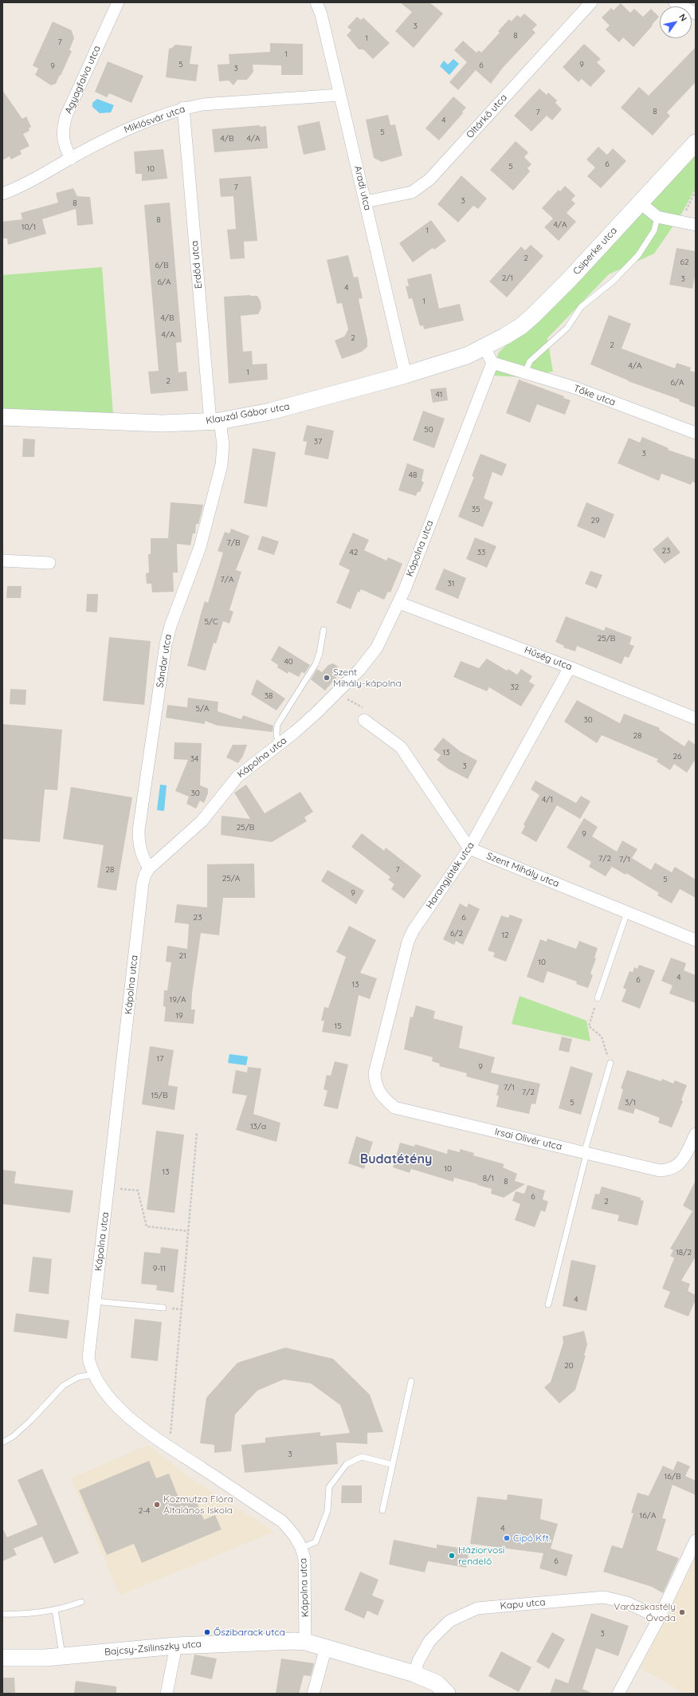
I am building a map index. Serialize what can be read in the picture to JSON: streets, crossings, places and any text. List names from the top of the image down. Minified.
{"streets":{"street":["Agyagfalva utca","Oltárkő utca","Miklósvár utca","Aradi utca","Csiperke utca","Erdőd utca","Tőke utca","Klauzál Gábor utca","Kápolna utca","Hűség utca","Sándor utca","Szent Mihály utca","Harangjáték utca","Irsai Olivér utca","Kapu utca","Bajcsy-Zsilinszky utca"]},"crossings":[["Agyagfalva utca","Miklósvár utca"],["Oltárkő utca","Aradi utca"],["Miklósvár utca","Aradi utca"],["Miklósvár utca","Erdőd utca"],["Aradi utca","Klauzál Gábor utca"],["Csiperke utca","Klauzál Gábor utca"],["Erdőd utca","Klauzál Gábor utca"],["Erdőd utca","Sándor utca"],["Tőke utca","Kápolna utca"],["Klauzál Gábor utca","Sándor utca"],["Kápolna utca","Hűség utca"],["Kápolna utca","Sándor utca"],["Kápolna utca","Bajcsy-Zsilinszky utca"],["Hűség utca","Harangjáték utca"],["Szent Mihály utca","Harangjáték utca"],["Harangjáték utca","Irsai Olivér utca"],["Kapu utca","Bajcsy-Zsilinszky utca"]],"districts":["Budatétény"],"places":["Szent Mihály-kápolna","Kozmutza Flóra Általános Iskola","Cipó Kft.","Háziorvosi rendelő","Varázskastély Óvoda","Őszibarack utca"],"house_numbers":["3","8","1","7","1","5","9","6","9","3","8","7","4","5","4/B","4/A","6","5","10","7","3","8","8","4/A","10/1","1","2","62","6/B","2/1","3","6/A","4","1","4/B","4/A","2","2","4/A","1","2","6/A","41","50","37","3","48","35","29","7/B","23","42","33","7/A","31","5/C","25/B","40","32","38","5/A","30","28","13","26","34","3","30","4/1","25/B","9","7/2","7/1","28","7","25/A","5","9","23","6","6/2","12","21","10","4","6","13","19/A","19","15","17","9","7/1","7/2","15/B","5","3/1","13/a","10","13","8/1","8","6","2","18/2","9-11","4","20","3","16/B","2-4","16/A","4","6","3"],"north":"top right"}
